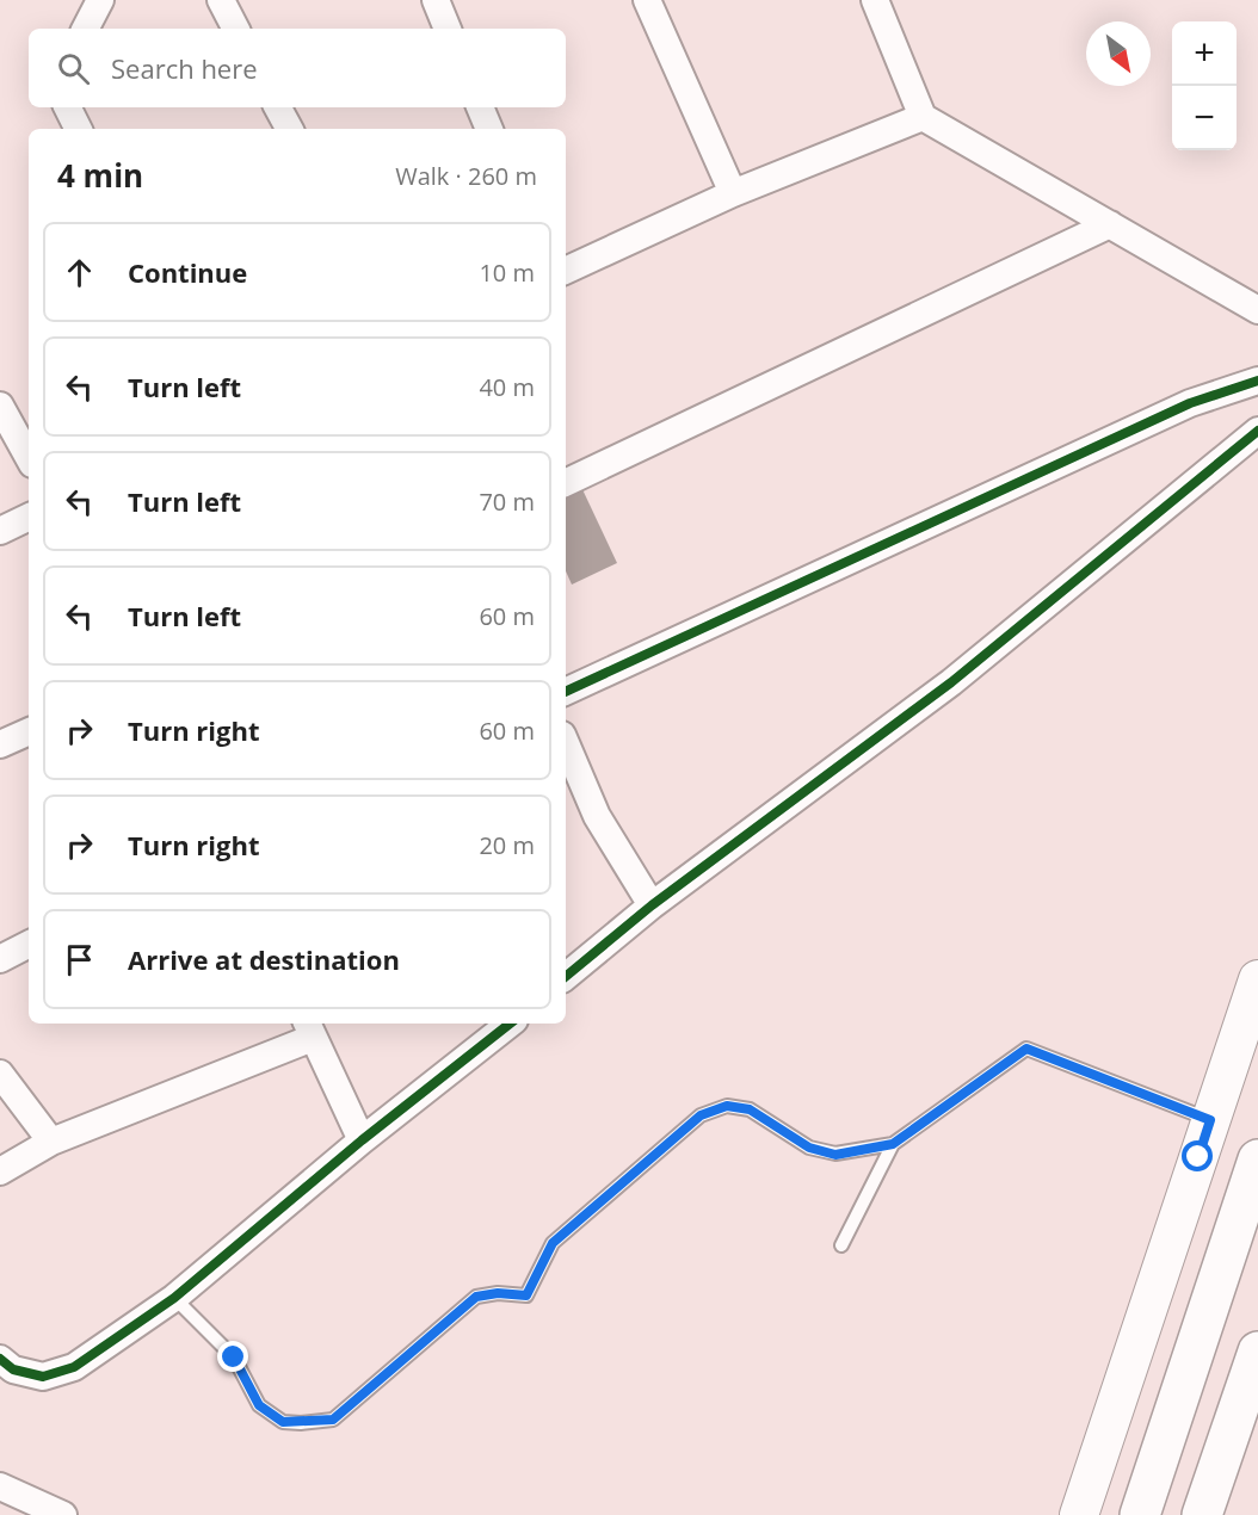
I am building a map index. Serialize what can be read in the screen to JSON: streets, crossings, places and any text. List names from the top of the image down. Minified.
{"north":"bottom right","page":{"map_buttons":["+","−"],"search":"Search here","heading":["4 min","Walk · 260 m"],"list":[["Continue","10 m"],["Turn left","40 m"],["Turn left","70 m"],["Turn left","60 m"],["Turn right","60 m"],["Turn right","20 m"],"Arrive at destination"]}}
